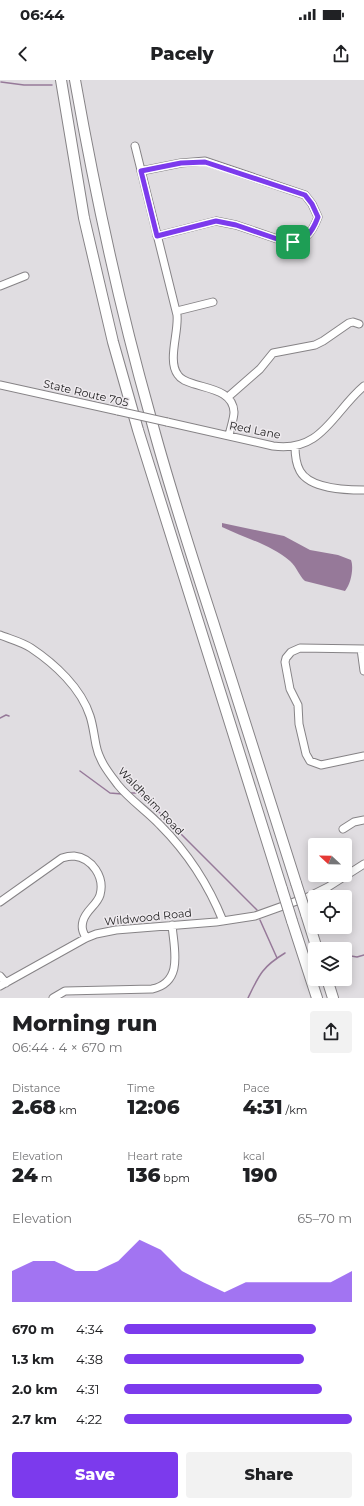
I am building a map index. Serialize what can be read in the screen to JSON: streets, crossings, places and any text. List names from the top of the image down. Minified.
{"streets":{"street":["State Route 705","Red Lane","Waldheim Road","Wildwood Road"]},"crossings":[["State Route 705","Red Lane"],["Waldheim Road","Wildwood Road"]],"north":"left","page":{"status":"06:44","header":"Pacely","heading":["Morning run","06:44 · 4 × 670 m"],"stats":[["Distance","2.68 km"],["Time","12:06"],["Pace","4:31 /km"],["Elevation","24 m"],["Heart rate","136 bpm"],["kcal","190"]],"chart":["Elevation","65–70 m"],"list":[{"name":"670 m","note":"4:34"},{"name":"1.3 km","note":"4:38"},{"name":"2.0 km","note":"4:31"},{"name":"2.7 km","note":"4:22"}],"buttons":["Save","Share"]}}
